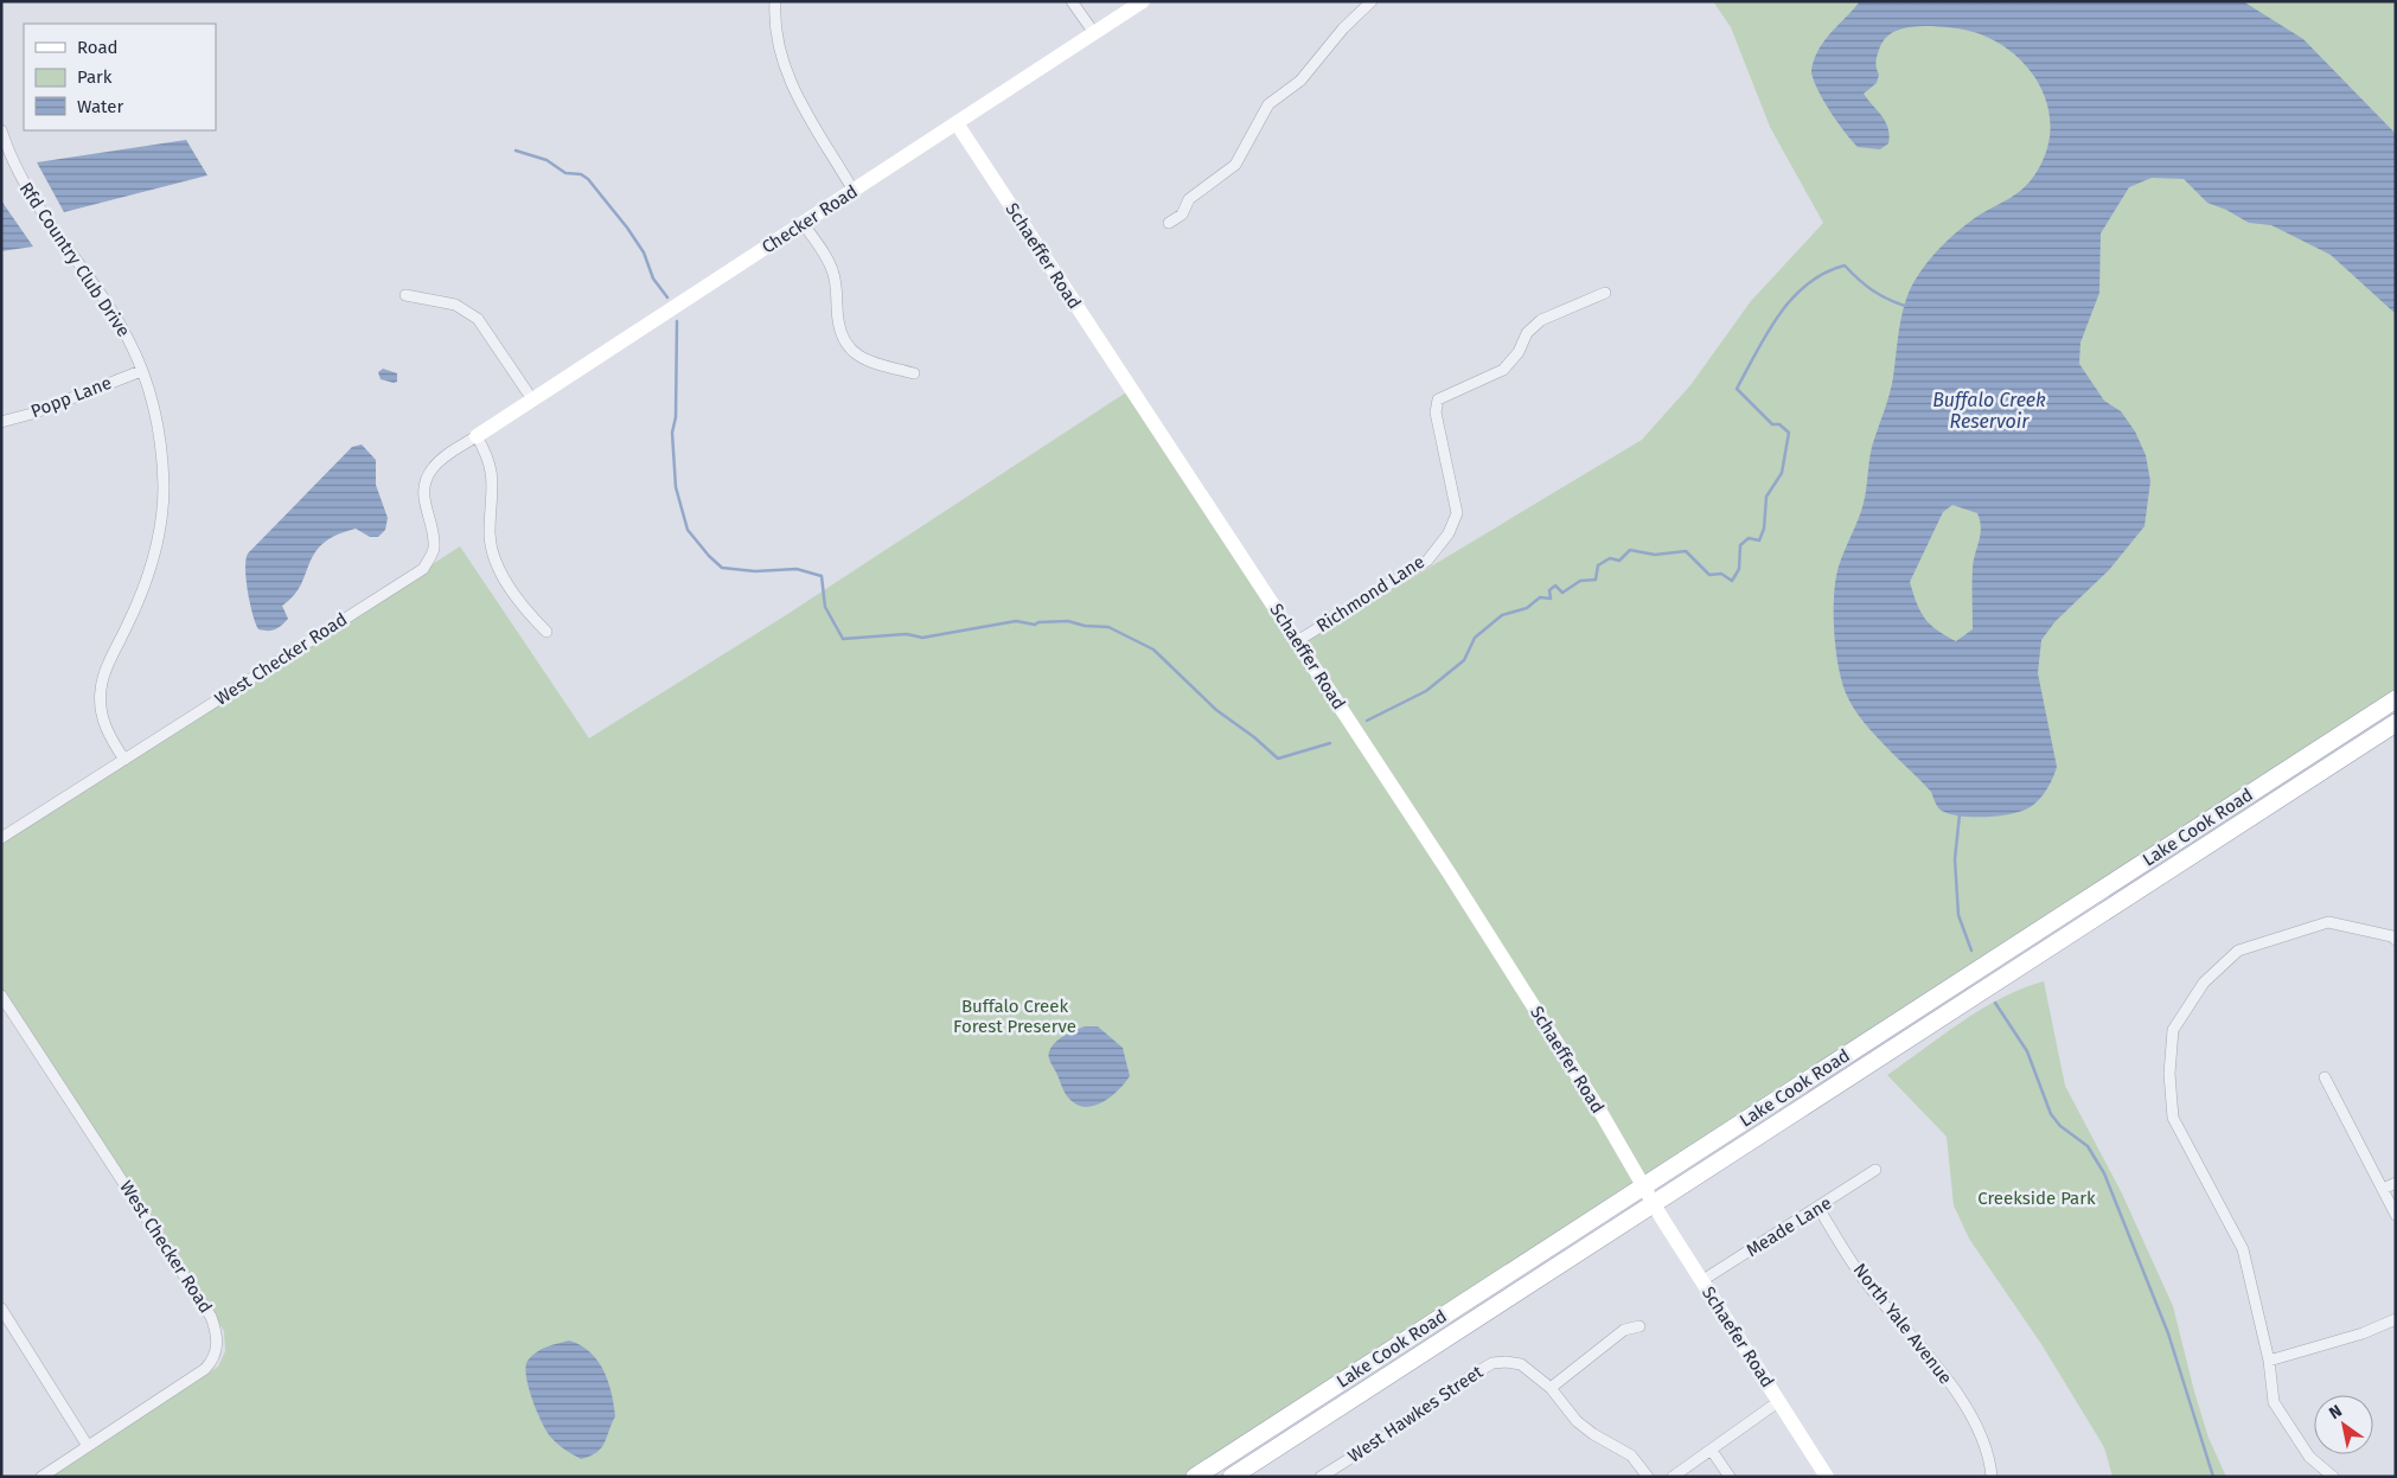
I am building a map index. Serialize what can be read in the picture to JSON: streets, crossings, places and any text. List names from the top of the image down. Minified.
{"streets":{"main road":["Lake Cook Road"],"street":["Checker Road","Schaeffer Road","Rfd Country Club Drive","Popp Lane","Richmond Lane","West Checker Road","Meade Lane","North Yale Avenue","Schaefer Road","West Hawkes Street"]},"crossings":[["Checker Road","Schaeffer Road"],["Checker Road","West Checker Road"],["Schaeffer Road","Richmond Lane"],["Schaeffer Road","Lake Cook Road"],["Schaeffer Road","Schaefer Road"],["Rfd Country Club Drive","Popp Lane"],["Rfd Country Club Drive","West Checker Road"],["Lake Cook Road","Schaefer Road"],["Meade Lane","North Yale Avenue"],["Meade Lane","Schaefer Road"]],"water":["Buffalo Creek Reservoir"],"parks":["Buffalo Creek Forest Preserve","Creekside Park"],"legend":["Road","Park","Water"],"north":"top left"}
